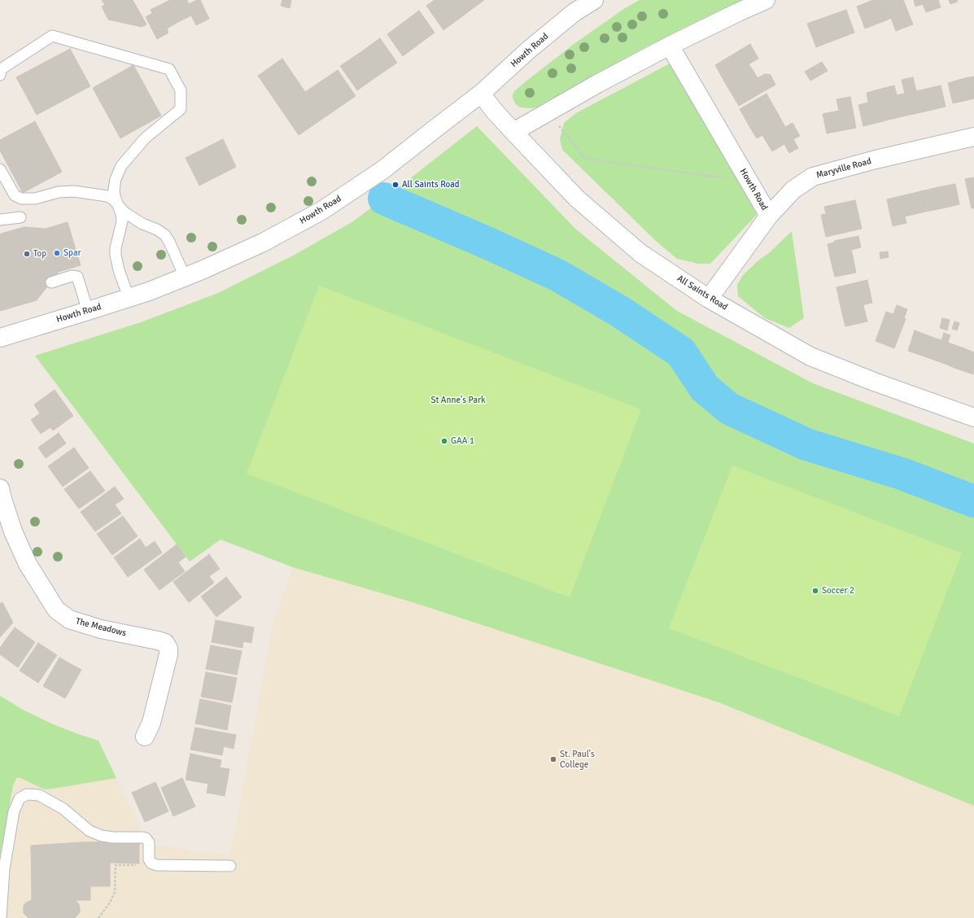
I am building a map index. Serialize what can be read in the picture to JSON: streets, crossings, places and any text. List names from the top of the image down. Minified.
{"streets":{"street":["Howth Road","Maryville Road","All Saints Road","The Meadows"]},"crossings":[["Howth Road","Maryville Road"],["Howth Road","All Saints Road"],["Maryville Road","All Saints Road"]],"parks":["St Anne's Park"],"places":["All Saints Road","Spar","Top","GAA 1","Soccer 2","St. Paul's College"]}
